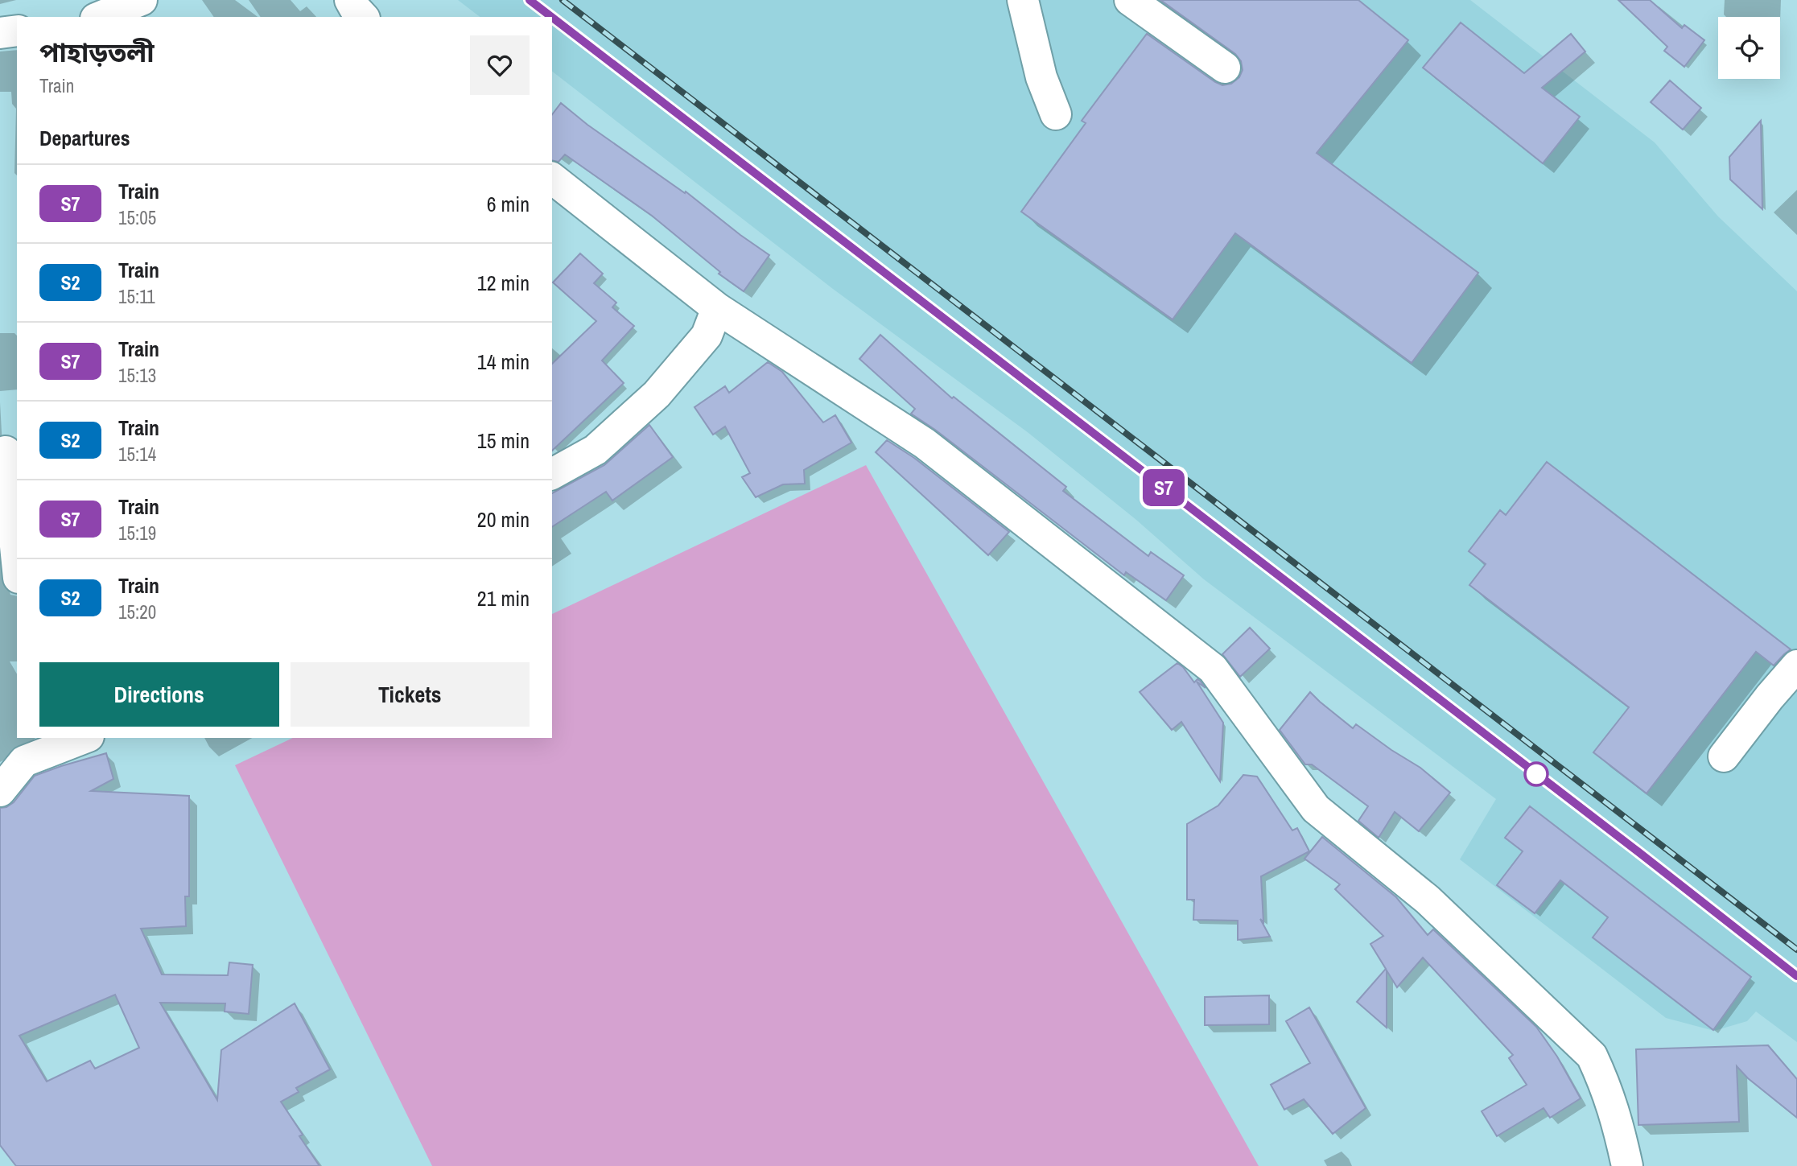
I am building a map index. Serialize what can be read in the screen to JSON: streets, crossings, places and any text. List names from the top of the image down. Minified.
{"page":{"on_map":"S7","heading":[["পাহাড়তলী","Train"],"Departures"],"list":[{"mark":"S7","name":"Train","note":"15:05","value":"6 min"},{"mark":"S2","name":"Train","note":"15:11","value":"12 min"},{"mark":"S7","name":"Train","note":"15:13","value":"14 min"},{"mark":"S2","name":"Train","note":"15:14","value":"15 min"},{"mark":"S7","name":"Train","note":"15:19","value":"20 min"},{"mark":"S2","name":"Train","note":"15:20","value":"21 min"}],"buttons":["Directions","Tickets"]}}
